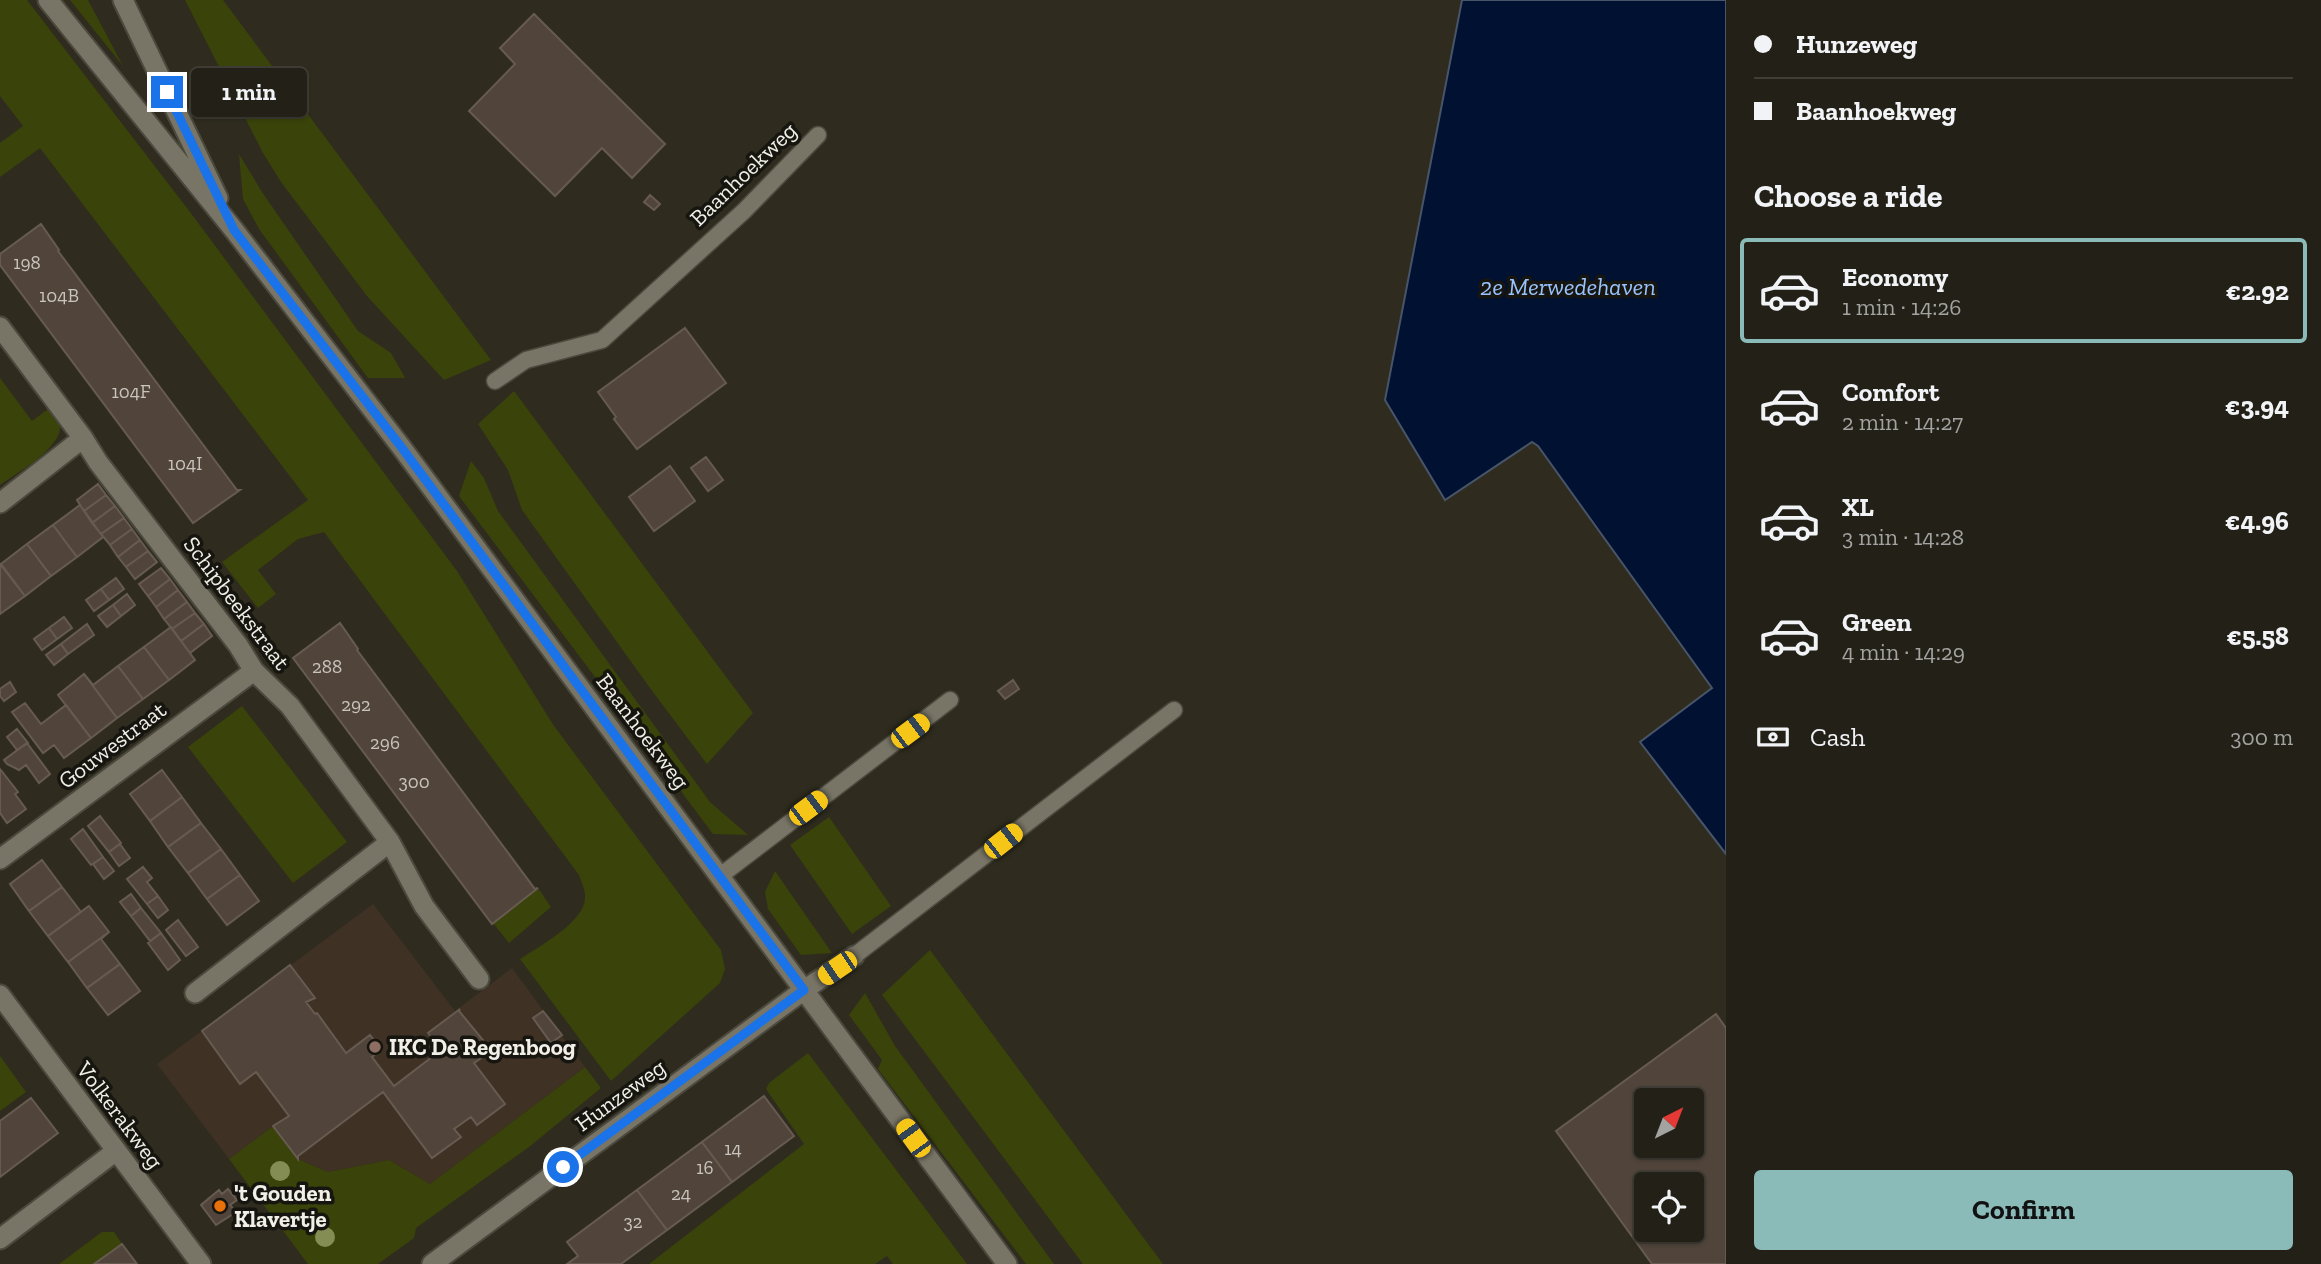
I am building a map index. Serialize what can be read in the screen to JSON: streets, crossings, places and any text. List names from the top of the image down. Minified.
{"streets":{"street":["Baanhoekweg","Schipbeekstraat","Gouwestraat","Hunzeweg","Volkerakweg"]},"crossings":[["Baanhoekweg","Hunzeweg"],["Schipbeekstraat","Gouwestraat"]],"water":["2e Merwedehaven"],"places":["IKC De Regenboog","'t Gouden Klavertje"],"house_numbers":["198","104B","104F","104I","288","292","296","300","14","16","24","32"],"north":"top right","page":{"banner":["Hunzeweg","Baanhoekweg"],"bubble":"1 min","heading":"Choose a ride","list":[{"name":"Economy","note":"1 min · 14:26","value":"€2.92"},{"name":"Comfort","note":"2 min · 14:27","value":"€3.94"},{"name":"XL","note":"3 min · 14:28","value":"€4.96"},{"name":"Green","note":"4 min · 14:29","value":"€5.58"}],"pay":["Cash","300 m"],"buttons":"Confirm"}}
